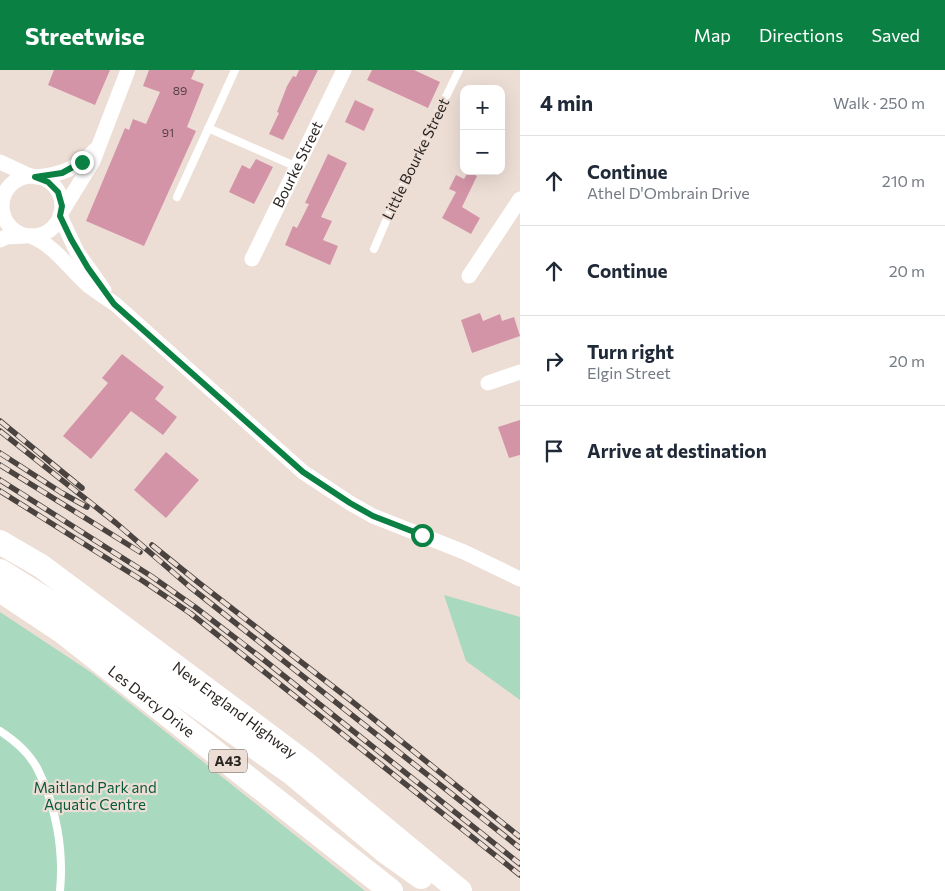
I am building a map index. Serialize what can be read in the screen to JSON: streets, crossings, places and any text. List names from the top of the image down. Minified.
{"streets":{"highway":["Les Darcy Drive","New England Highway","A43"],"street":["Bourke Street"],"lane":["Little Bourke Street"]},"parks":["Maitland Park and Aquatic Centre"],"house_numbers":["89","91"],"page":{"header":"Streetwise","nav":["Map","Directions","Saved"],"heading":["4 min","Walk · 250 m"],"map_buttons":["+","−"],"list":[["Continue","Athel D'Ombrain Drive","210 m"],["Continue","20 m"],["Turn right","Elgin Street","20 m"],"Arrive at destination"]}}
